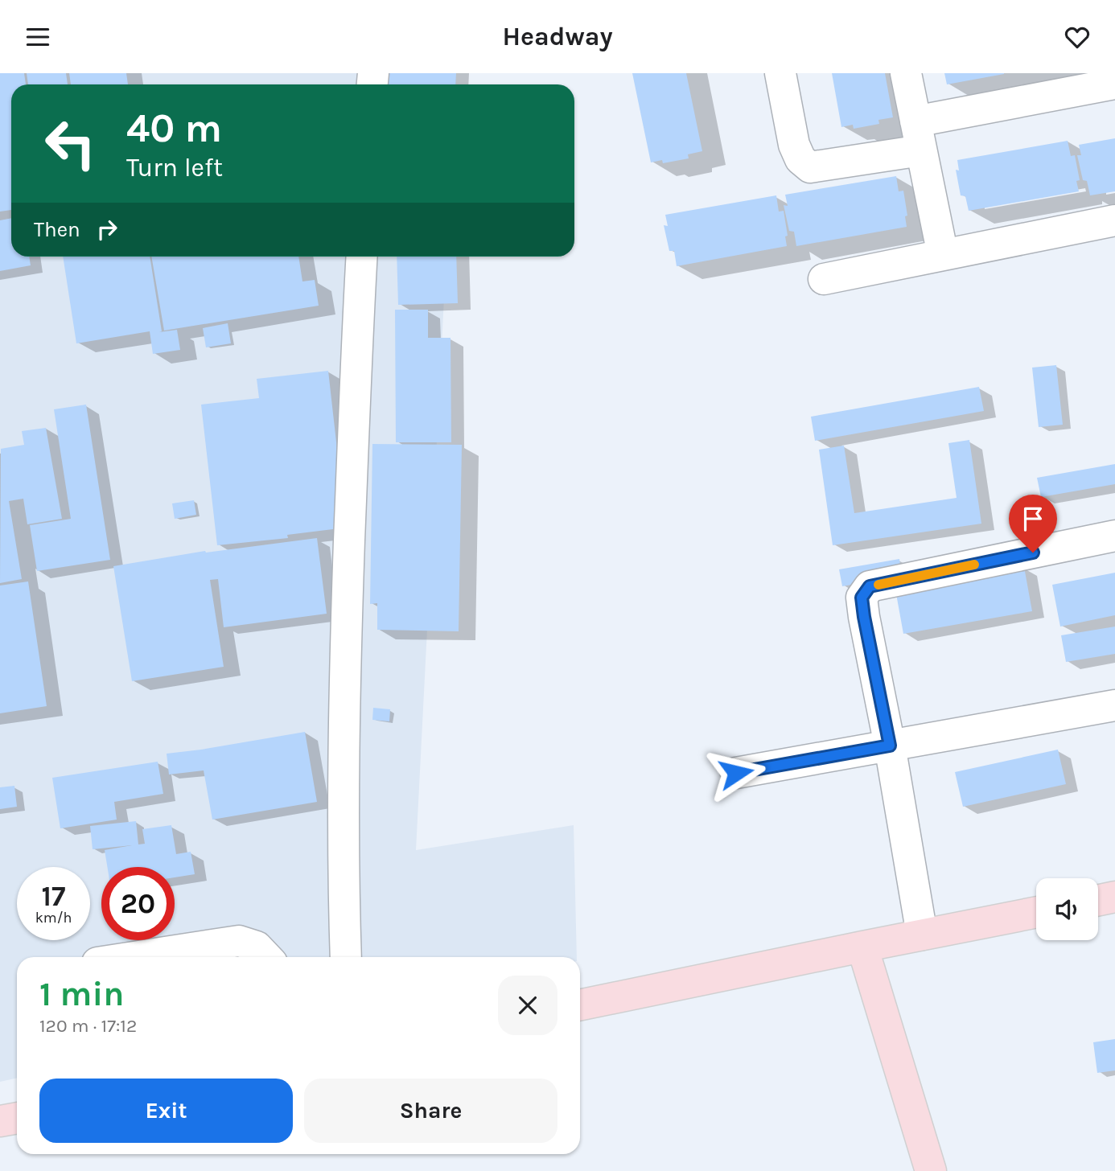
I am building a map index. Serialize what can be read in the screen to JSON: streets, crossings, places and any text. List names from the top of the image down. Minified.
{"page":{"header":"Headway","turn":["40 m","Turn left"],"then":"Then","speed":"17 km/h","limit":"20","heading":["1 min","120 m · 17:12"],"buttons":["Exit","Share"]}}
